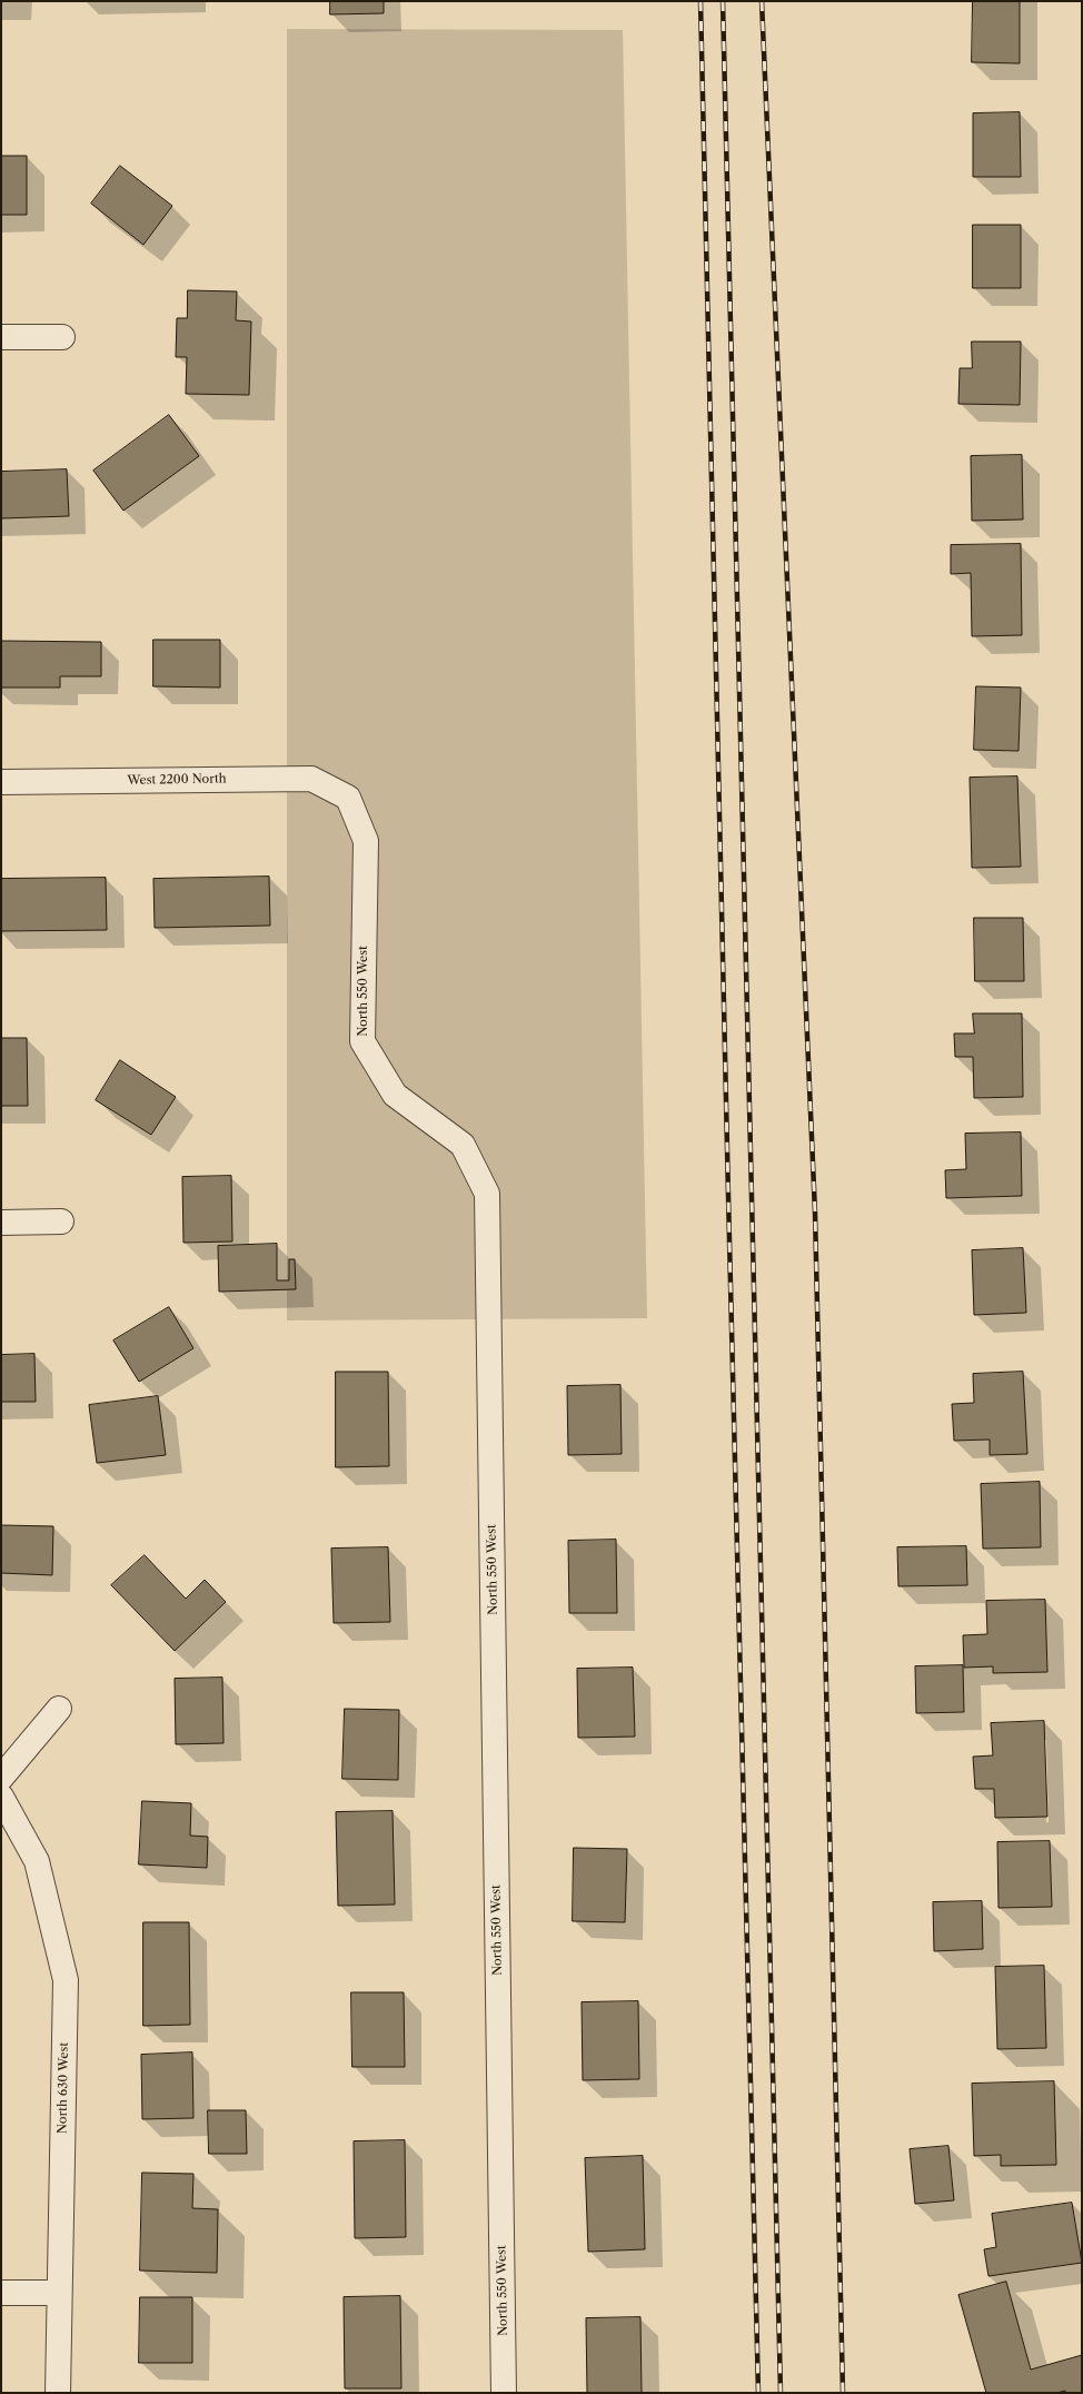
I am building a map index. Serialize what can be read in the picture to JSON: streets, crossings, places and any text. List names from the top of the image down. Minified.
{"streets":{"street":["West 2200 North","North 550 West","North 630 West"]},"crossings":[["West 2200 North","North 550 West"]]}
